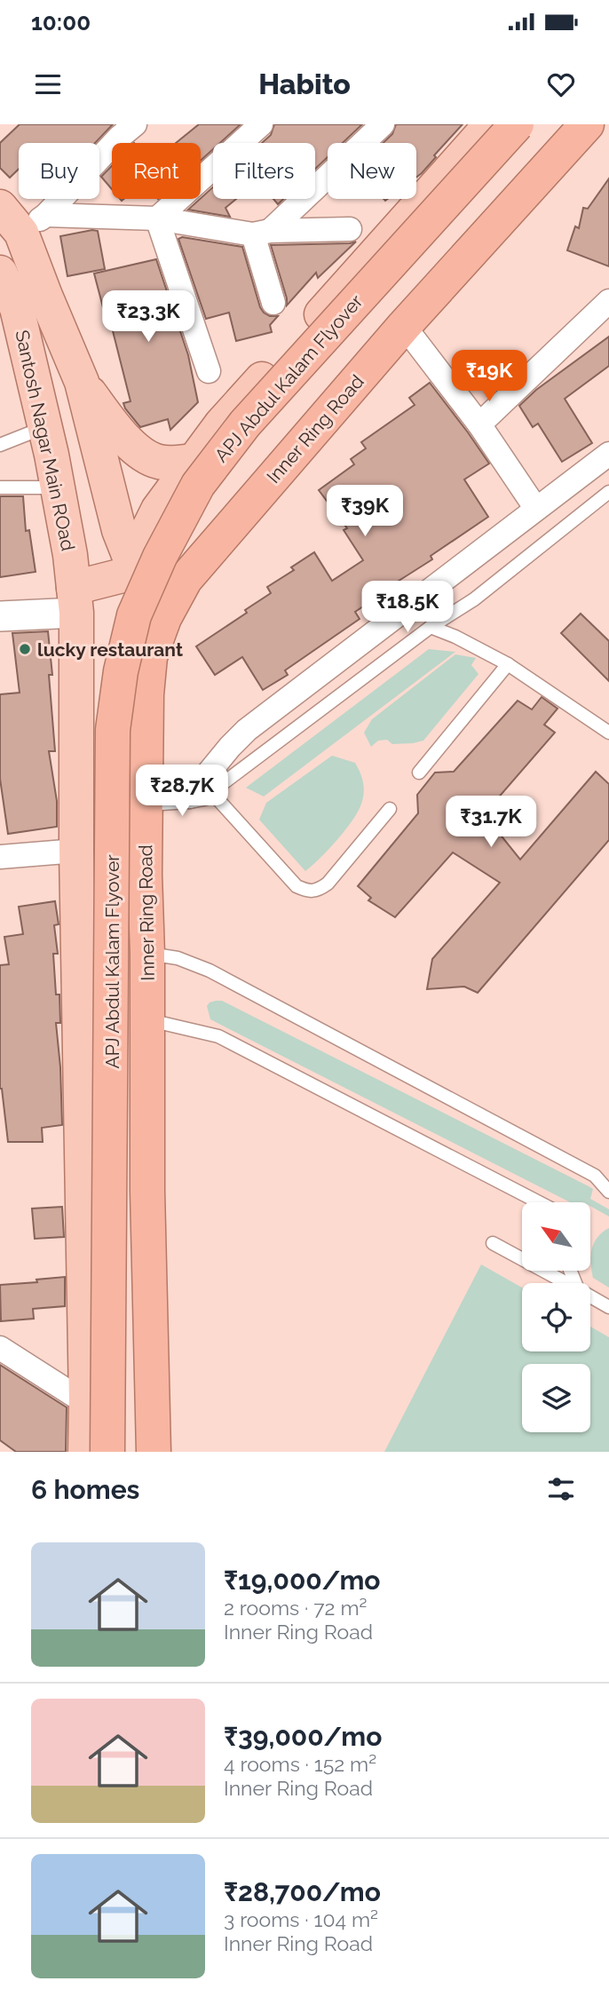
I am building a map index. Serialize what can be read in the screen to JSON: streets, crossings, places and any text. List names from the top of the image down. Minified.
{"streets":{"highway":["APJ Abdul Kalam Flyover","Inner Ring Road"],"main road":["Santosh Nagar Main ROad"]},"crossings":[["Inner Ring Road","Santosh Nagar Main ROad"]],"places":["lucky restaurant"],"north":"top left","page":{"status":"10:00","header":"Habito","chip":["Buy","Rent","Filters","New"],"price":["₹23.3K","₹19K","₹39K","₹18.5K","₹28.7K","₹31.7K"],"heading":"6 homes","list":[{"name":"₹19,000/mo","note":"2 rooms · 72 m² · Inner Ring Road"},{"name":"₹39,000/mo","note":"4 rooms · 152 m² · Inner Ring Road"},{"name":"₹28,700/mo","note":"3 rooms · 104 m² · Inner Ring Road"}]}}
